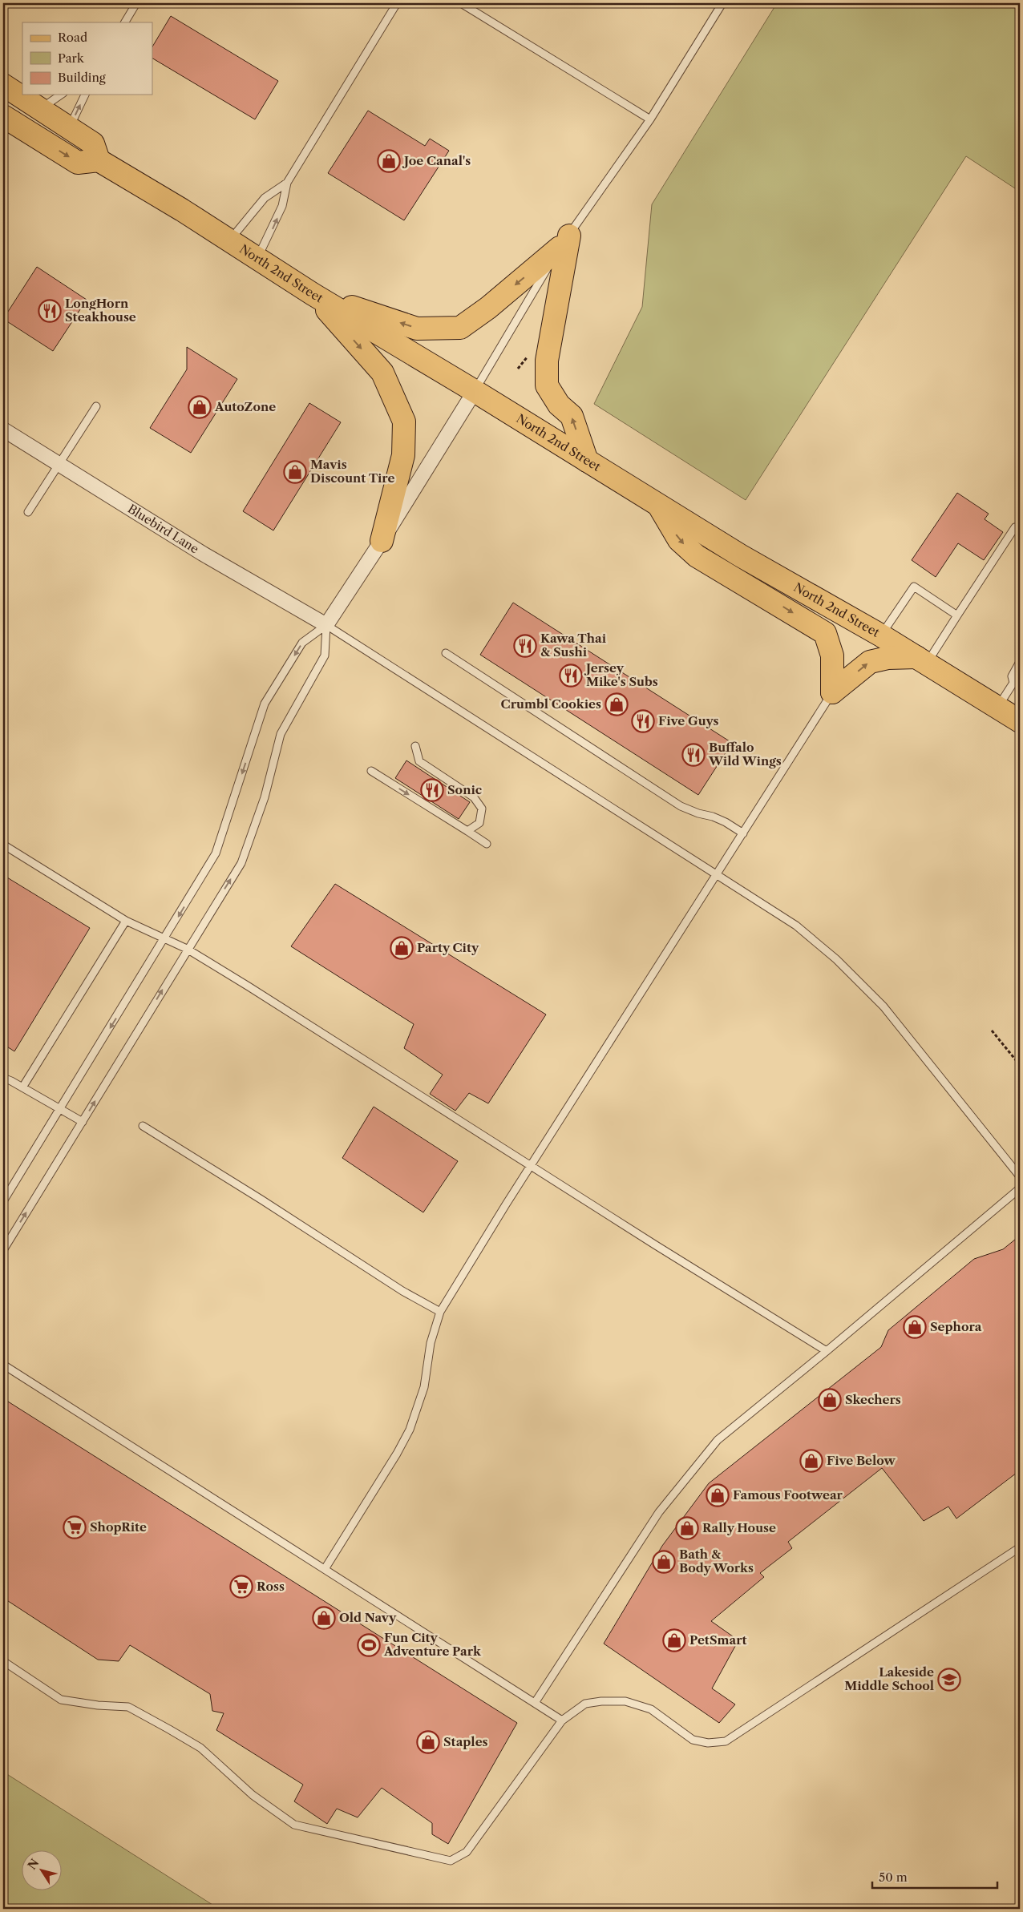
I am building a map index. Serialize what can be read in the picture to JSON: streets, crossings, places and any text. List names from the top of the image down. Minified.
{"streets":{"main road":["North 2nd Street"],"street":["Bluebird Lane"]},"places":{"shop":["Joe Canal's","AutoZone","Mavis Discount Tire","Crumbl Cookies","Party City","Sephora","Skechers","Five Below","Famous Footwear","Rally House","Bath & Body Works","Old Navy","PetSmart","Staples"],"restaurant":["LongHorn Steakhouse","Kawa Thai & Sushi","Jersey Mike's Subs","Five Guys","Buffalo Wild Wings","Sonic"],"supermarket":["ShopRite","Ross"],"sports":["Fun City Adventure Park"],"school or university":["Lakeside Middle School"]},"legend":["Road","Park","Building"],"scale_bar":"50 m","north":"top left"}
